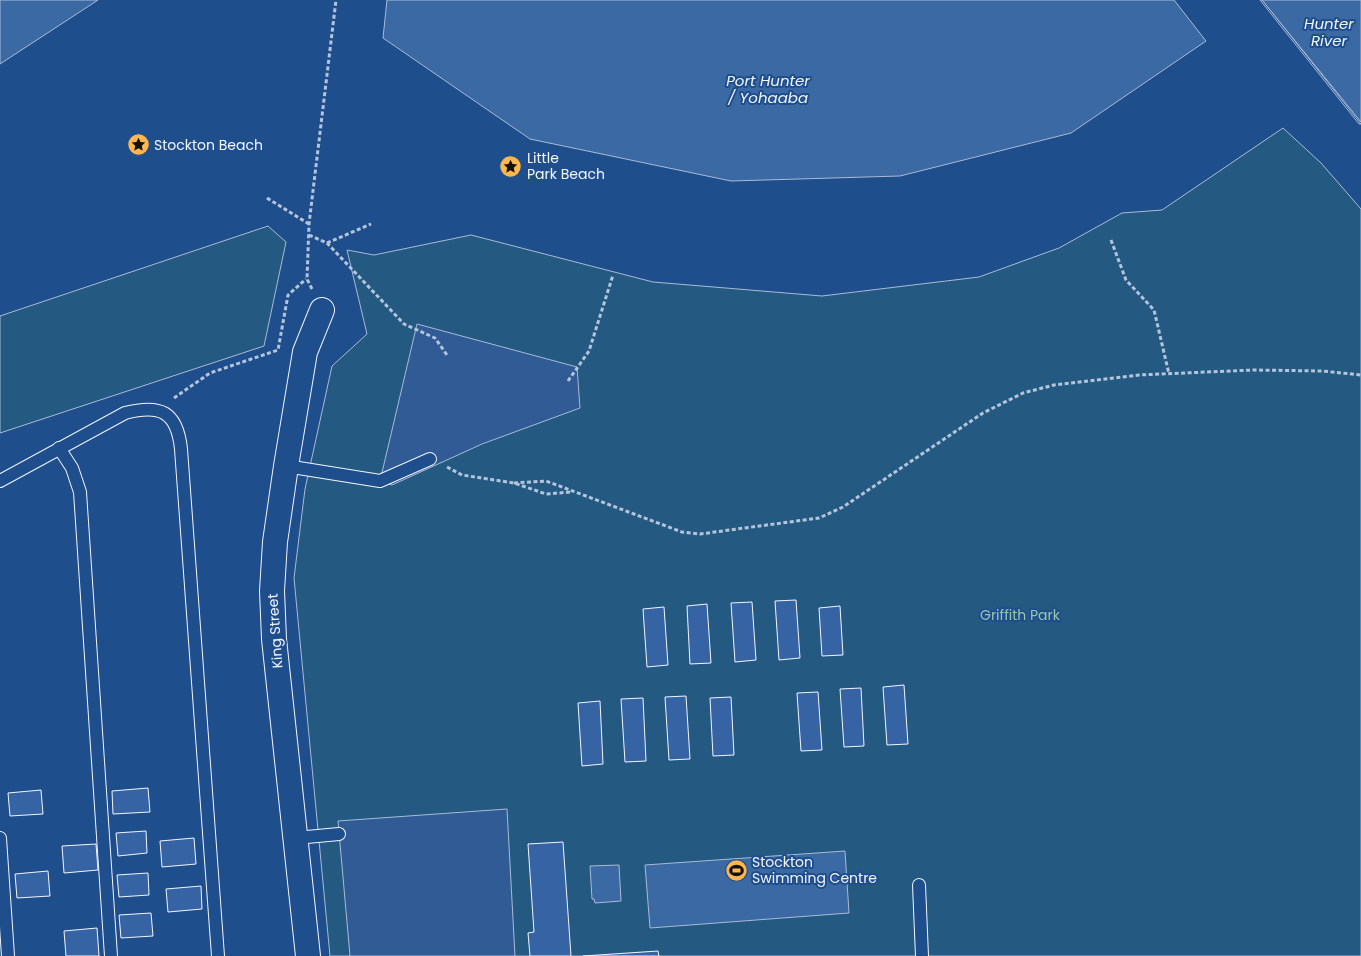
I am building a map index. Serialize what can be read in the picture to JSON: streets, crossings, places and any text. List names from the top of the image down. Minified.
{"streets":{"street":["King Street"]},"water":["Hunter River","Port Hunter / Yohaaba"],"parks":["Griffith Park"],"places":{"place":["Stockton Beach","Little Park Beach"],"sports":["Stockton Swimming Centre"]}}
